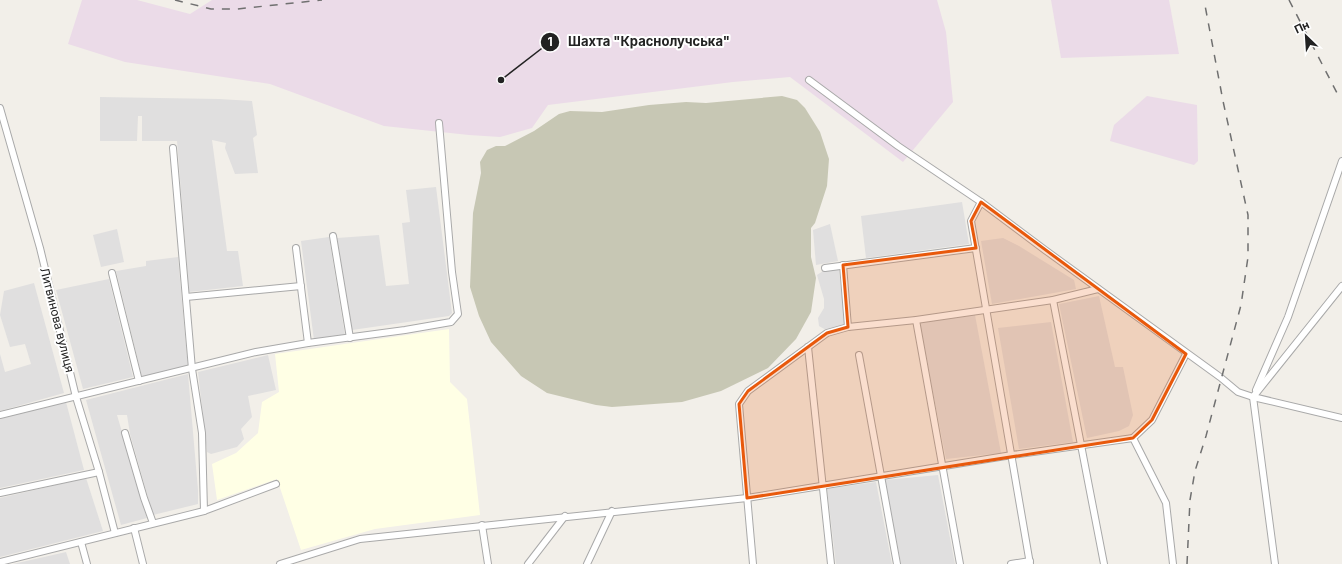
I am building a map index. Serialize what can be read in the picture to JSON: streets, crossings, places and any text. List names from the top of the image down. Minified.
{"streets":{"street":["Литвинова вулиця"]},"places":["Шахта \"Краснолучська\""],"north":"top left"}
